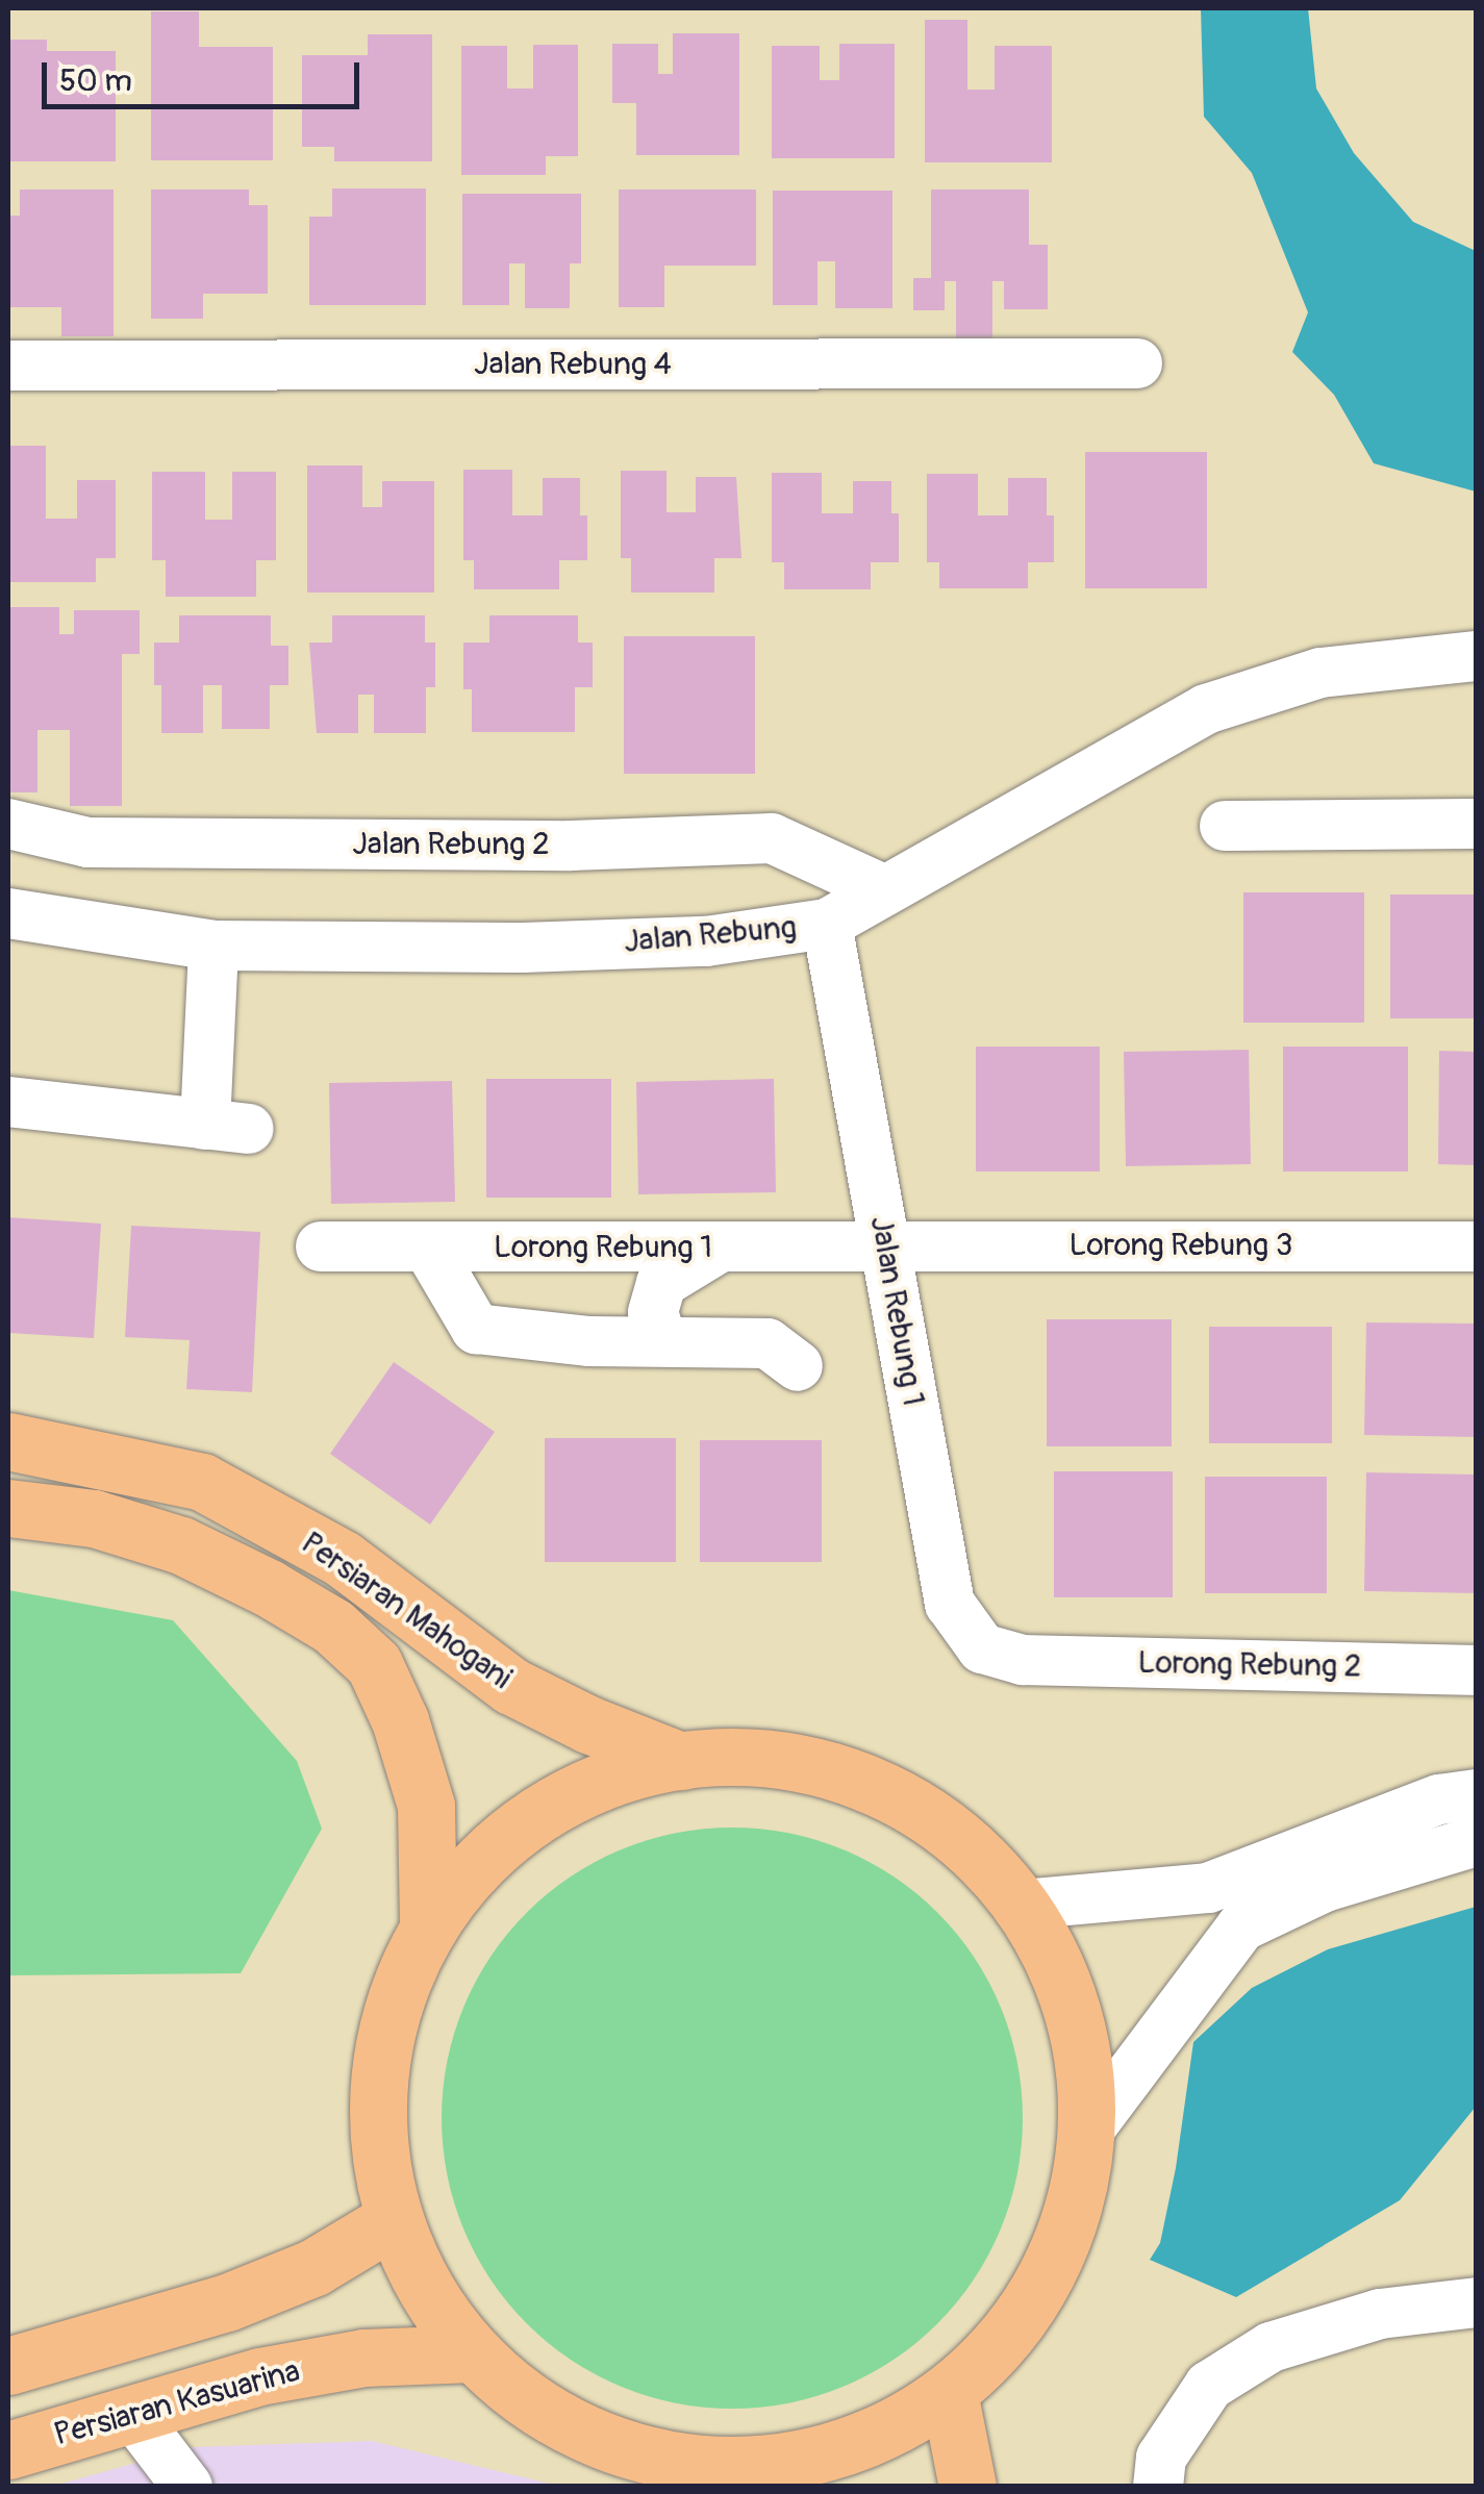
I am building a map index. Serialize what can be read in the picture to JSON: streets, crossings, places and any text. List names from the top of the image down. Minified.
{"streets":{"main road":["Persiaran Mahogani","Persiaran Kasuarina"],"street":["Jalan Rebung 4","Jalan Rebung 2","Jalan Rebung","Lorong Rebung 3","Lorong Rebung 1","Jalan Rebung 1","Lorong Rebung 2"]},"crossings":[["Jalan Rebung 2","Jalan Rebung"],["Jalan Rebung","Jalan Rebung 1"],["Lorong Rebung 3","Lorong Rebung 1"],["Lorong Rebung 3","Jalan Rebung 1"],["Lorong Rebung 1","Jalan Rebung 1"],["Jalan Rebung 1","Lorong Rebung 2"]],"scale_bar":"50 m"}
